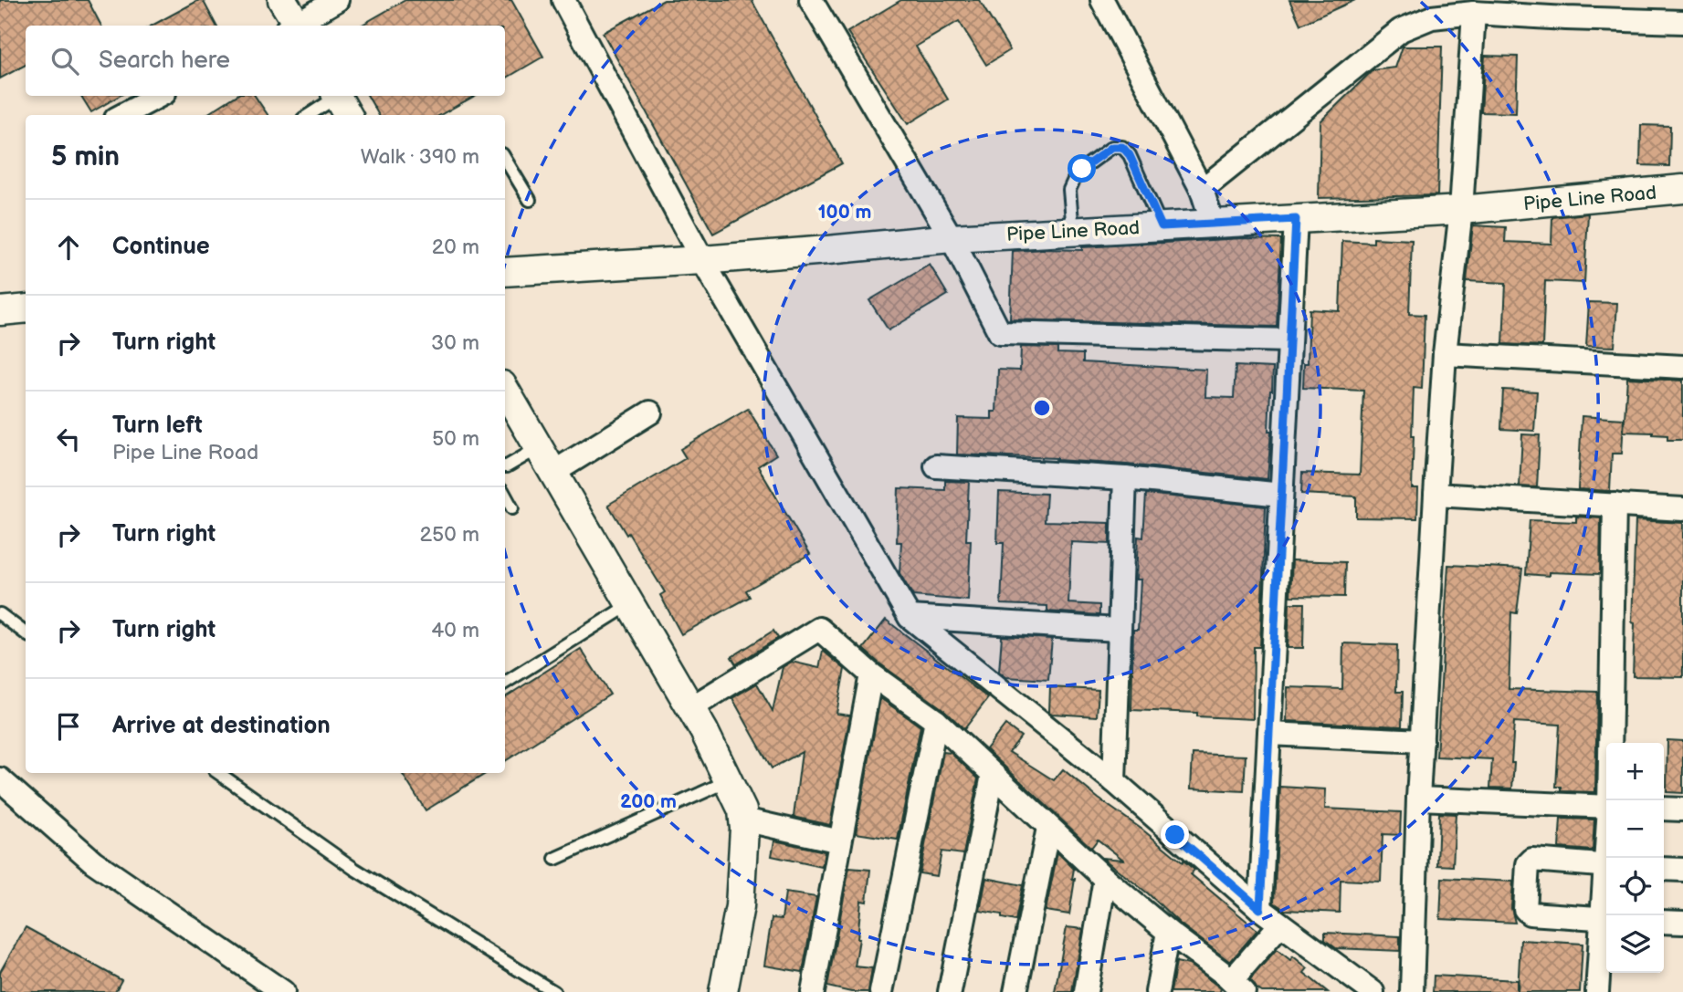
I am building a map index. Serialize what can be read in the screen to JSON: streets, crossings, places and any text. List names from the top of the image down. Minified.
{"streets":{"street":["Pipe Line Road"]},"page":{"search":"Search here","heading":["5 min","Walk · 390 m"],"list":[["Continue","20 m"],["Turn right","30 m"],["Turn left","Pipe Line Road","50 m"],["Turn right","250 m"],["Turn right","40 m"],"Arrive at destination"],"map_buttons":["+","−"]},"rings":["100 m","200 m"]}
